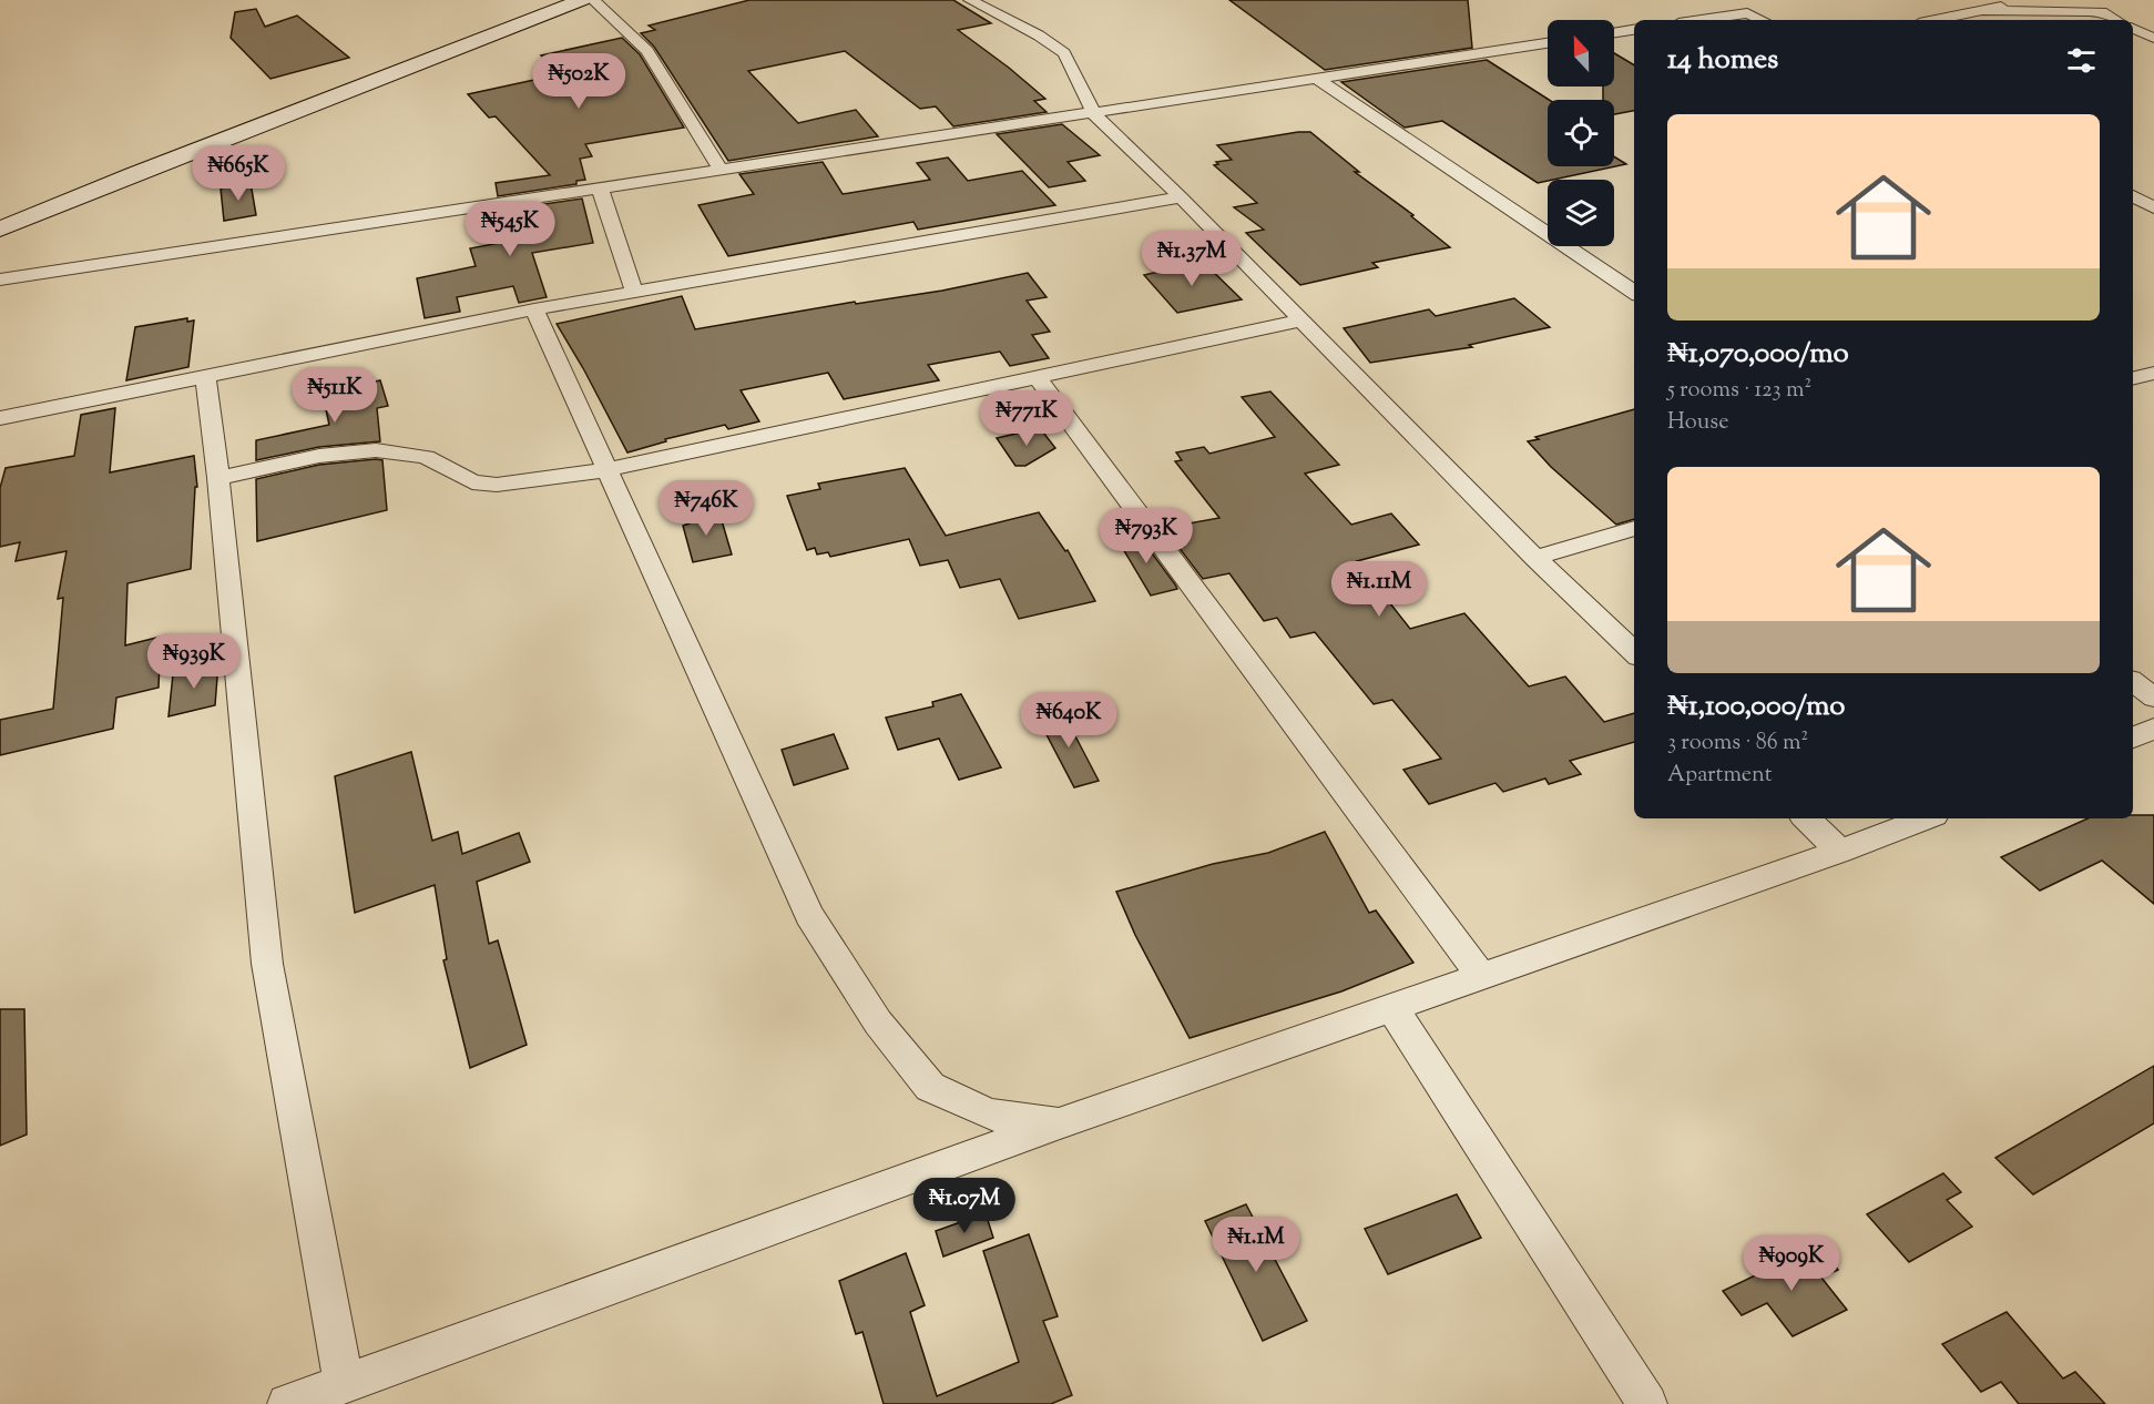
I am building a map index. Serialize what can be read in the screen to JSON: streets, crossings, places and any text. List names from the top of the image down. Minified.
{"north":"top","page":{"heading":"14 homes","price":["₦502K","₦665K","₦545K","₦1.37M","₦511K","₦771K","₦746K","₦793K","₦1.11M","₦939K","₦640K","₦1.07M","₦1.1M","₦909K"],"list":[{"name":"₦1,070,000/mo","note":"5 rooms · 123 m² · House"},{"name":"₦1,100,000/mo","note":"3 rooms · 86 m² · Apartment"}]}}
